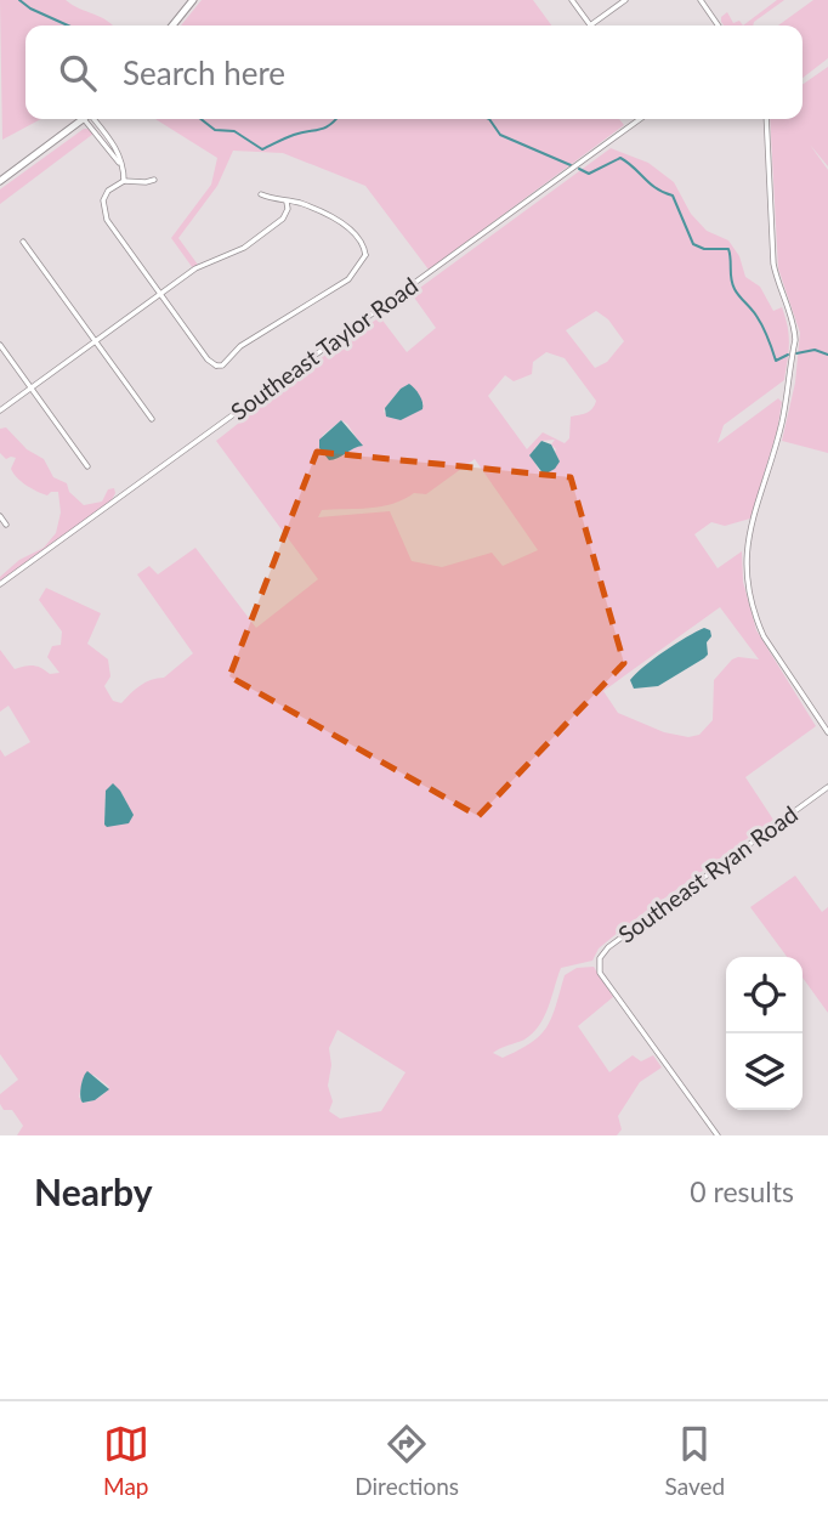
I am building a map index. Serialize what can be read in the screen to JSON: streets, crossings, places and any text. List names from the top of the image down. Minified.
{"streets":{"street":["Southeast Taylor Road","Southeast Ryan Road"]},"page":{"search":"Search here","heading":["Nearby","0 results"],"nav":["Map","Directions","Saved"]}}
